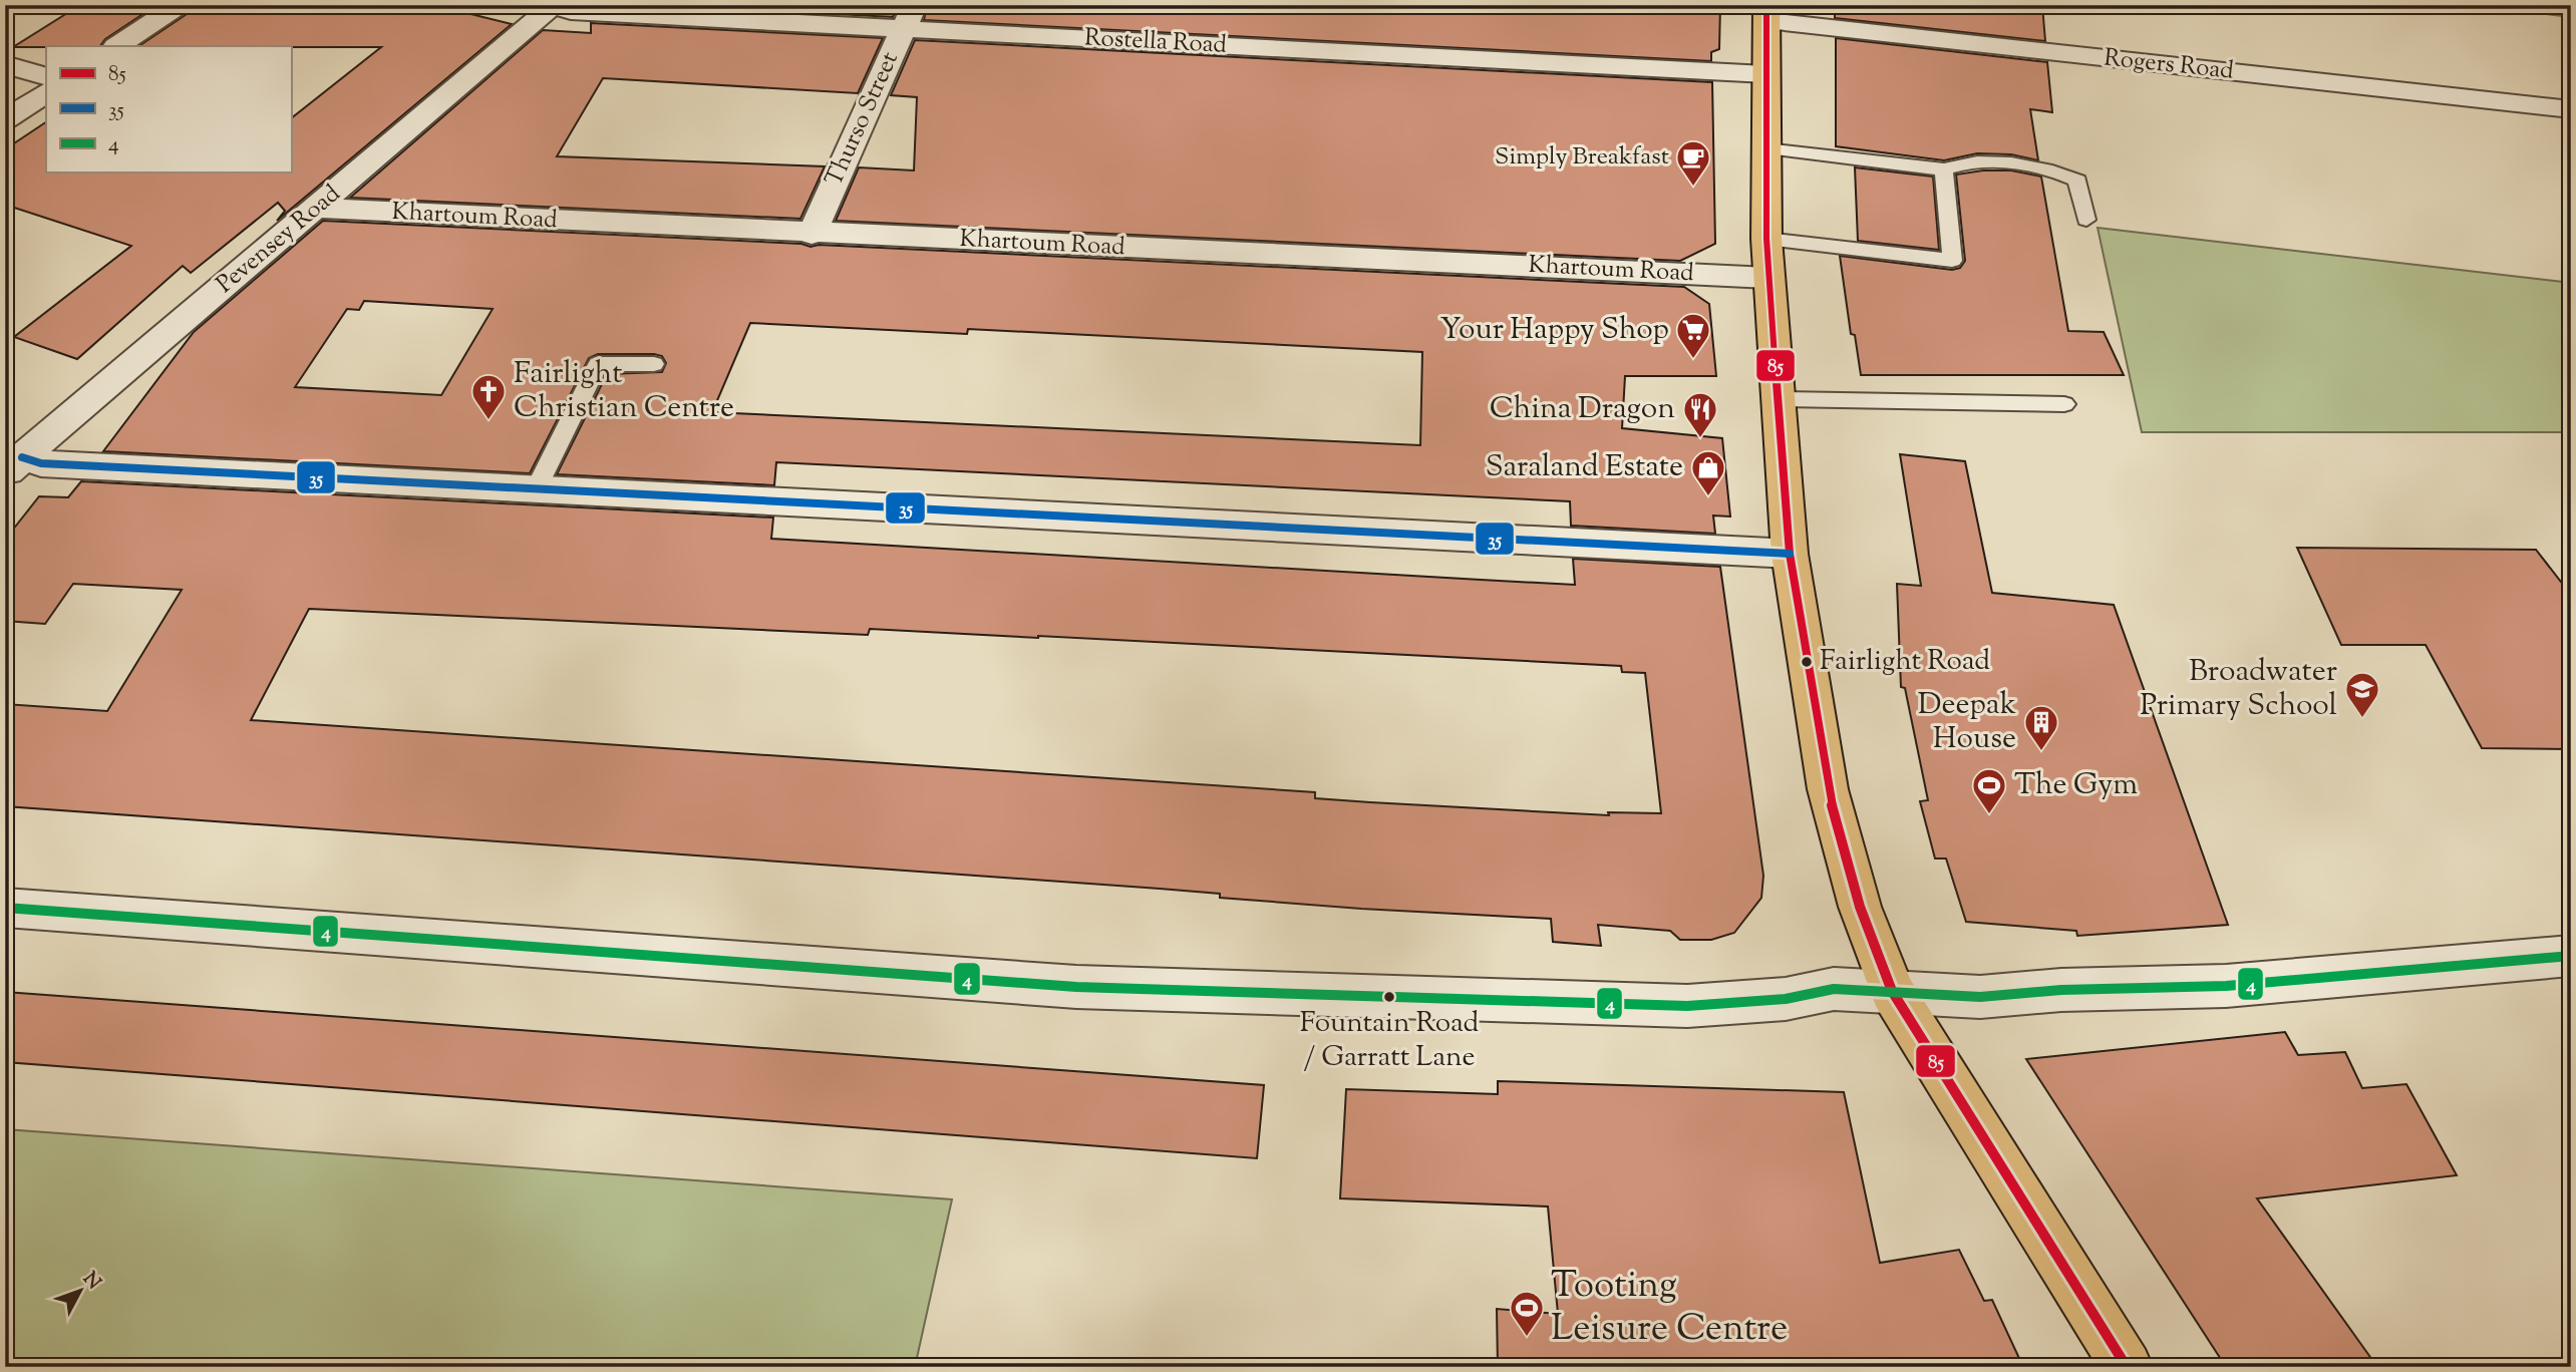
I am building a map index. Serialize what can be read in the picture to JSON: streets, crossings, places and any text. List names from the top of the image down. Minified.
{"streets":{"street":["Rostella Road","Rogers Road","Thurso Street","Khartoum Road","Pevensey Road"]},"crossings":[["Rostella Road","Thurso Street"],["Rostella Road","Pevensey Road"],["Thurso Street","Khartoum Road"],["Khartoum Road","Pevensey Road"]],"places":{"cafe":["Simply Breakfast"],"supermarket":["Your Happy Shop"],"church":["Fairlight Christian Centre"],"restaurant":["China Dragon"],"shop":["Saraland Estate"],"other":["Fairlight Road","Fountain Road / Garratt Lane"],"school or university":["Broadwater Primary School"],"building":["Deepak House"],"sports":["The Gym","Tooting Leisure Centre"]},"lines":["transit line 85","transit line 35","transit line 4"],"legend":["85","35","4"],"north":"top right"}
